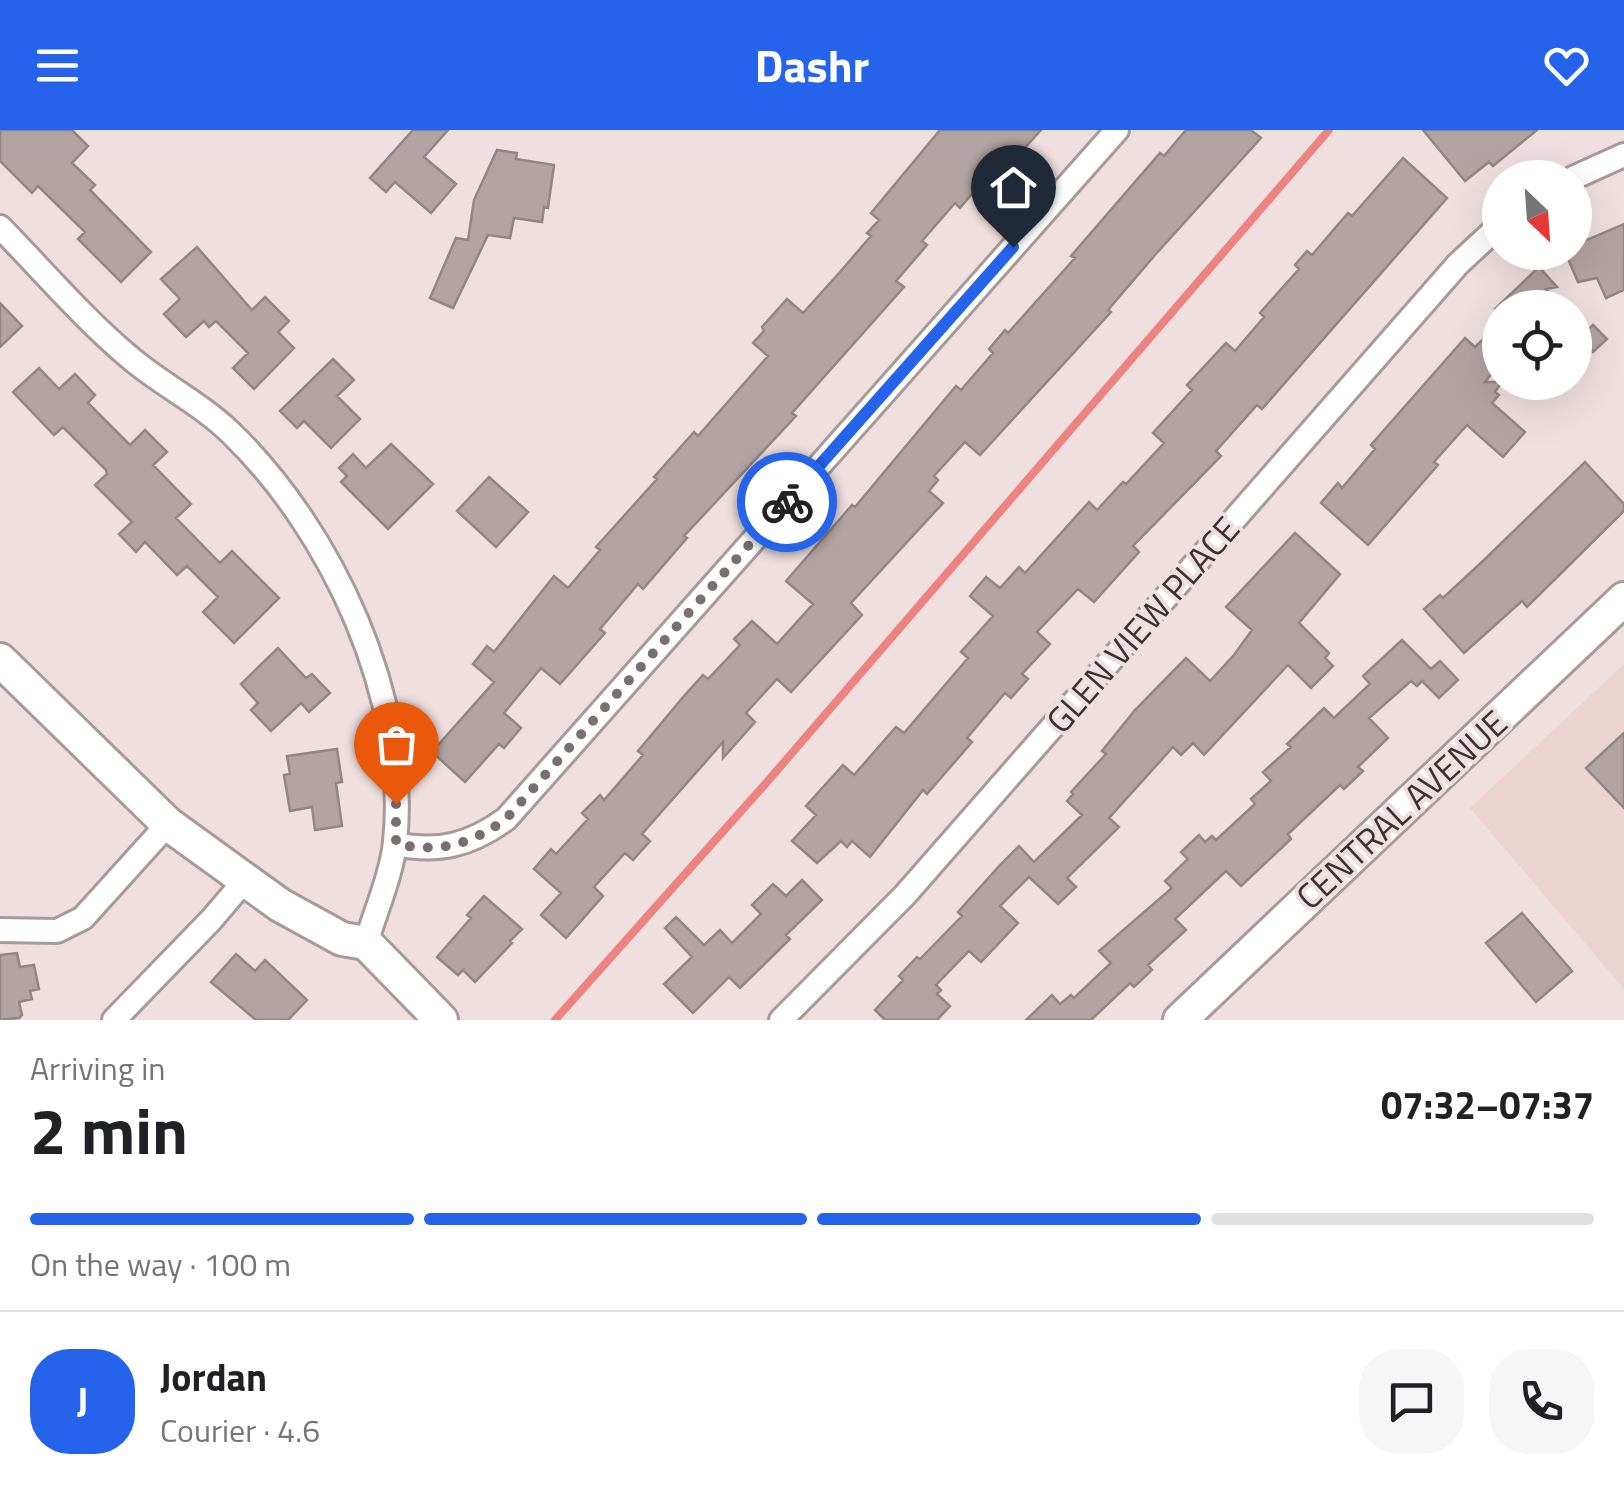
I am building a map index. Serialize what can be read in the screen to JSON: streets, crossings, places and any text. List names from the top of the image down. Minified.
{"streets":{"main road":["CENTRAL AVENUE"],"street":["GLEN VIEW PLACE"]},"north":"bottom right","page":{"header":"Dashr","heading":["2 min","Arriving in","07:32–07:37"],"panel":["Jordan","Courier · 4.6"],"bar":"On the way · 100 m","round":"J"}}
